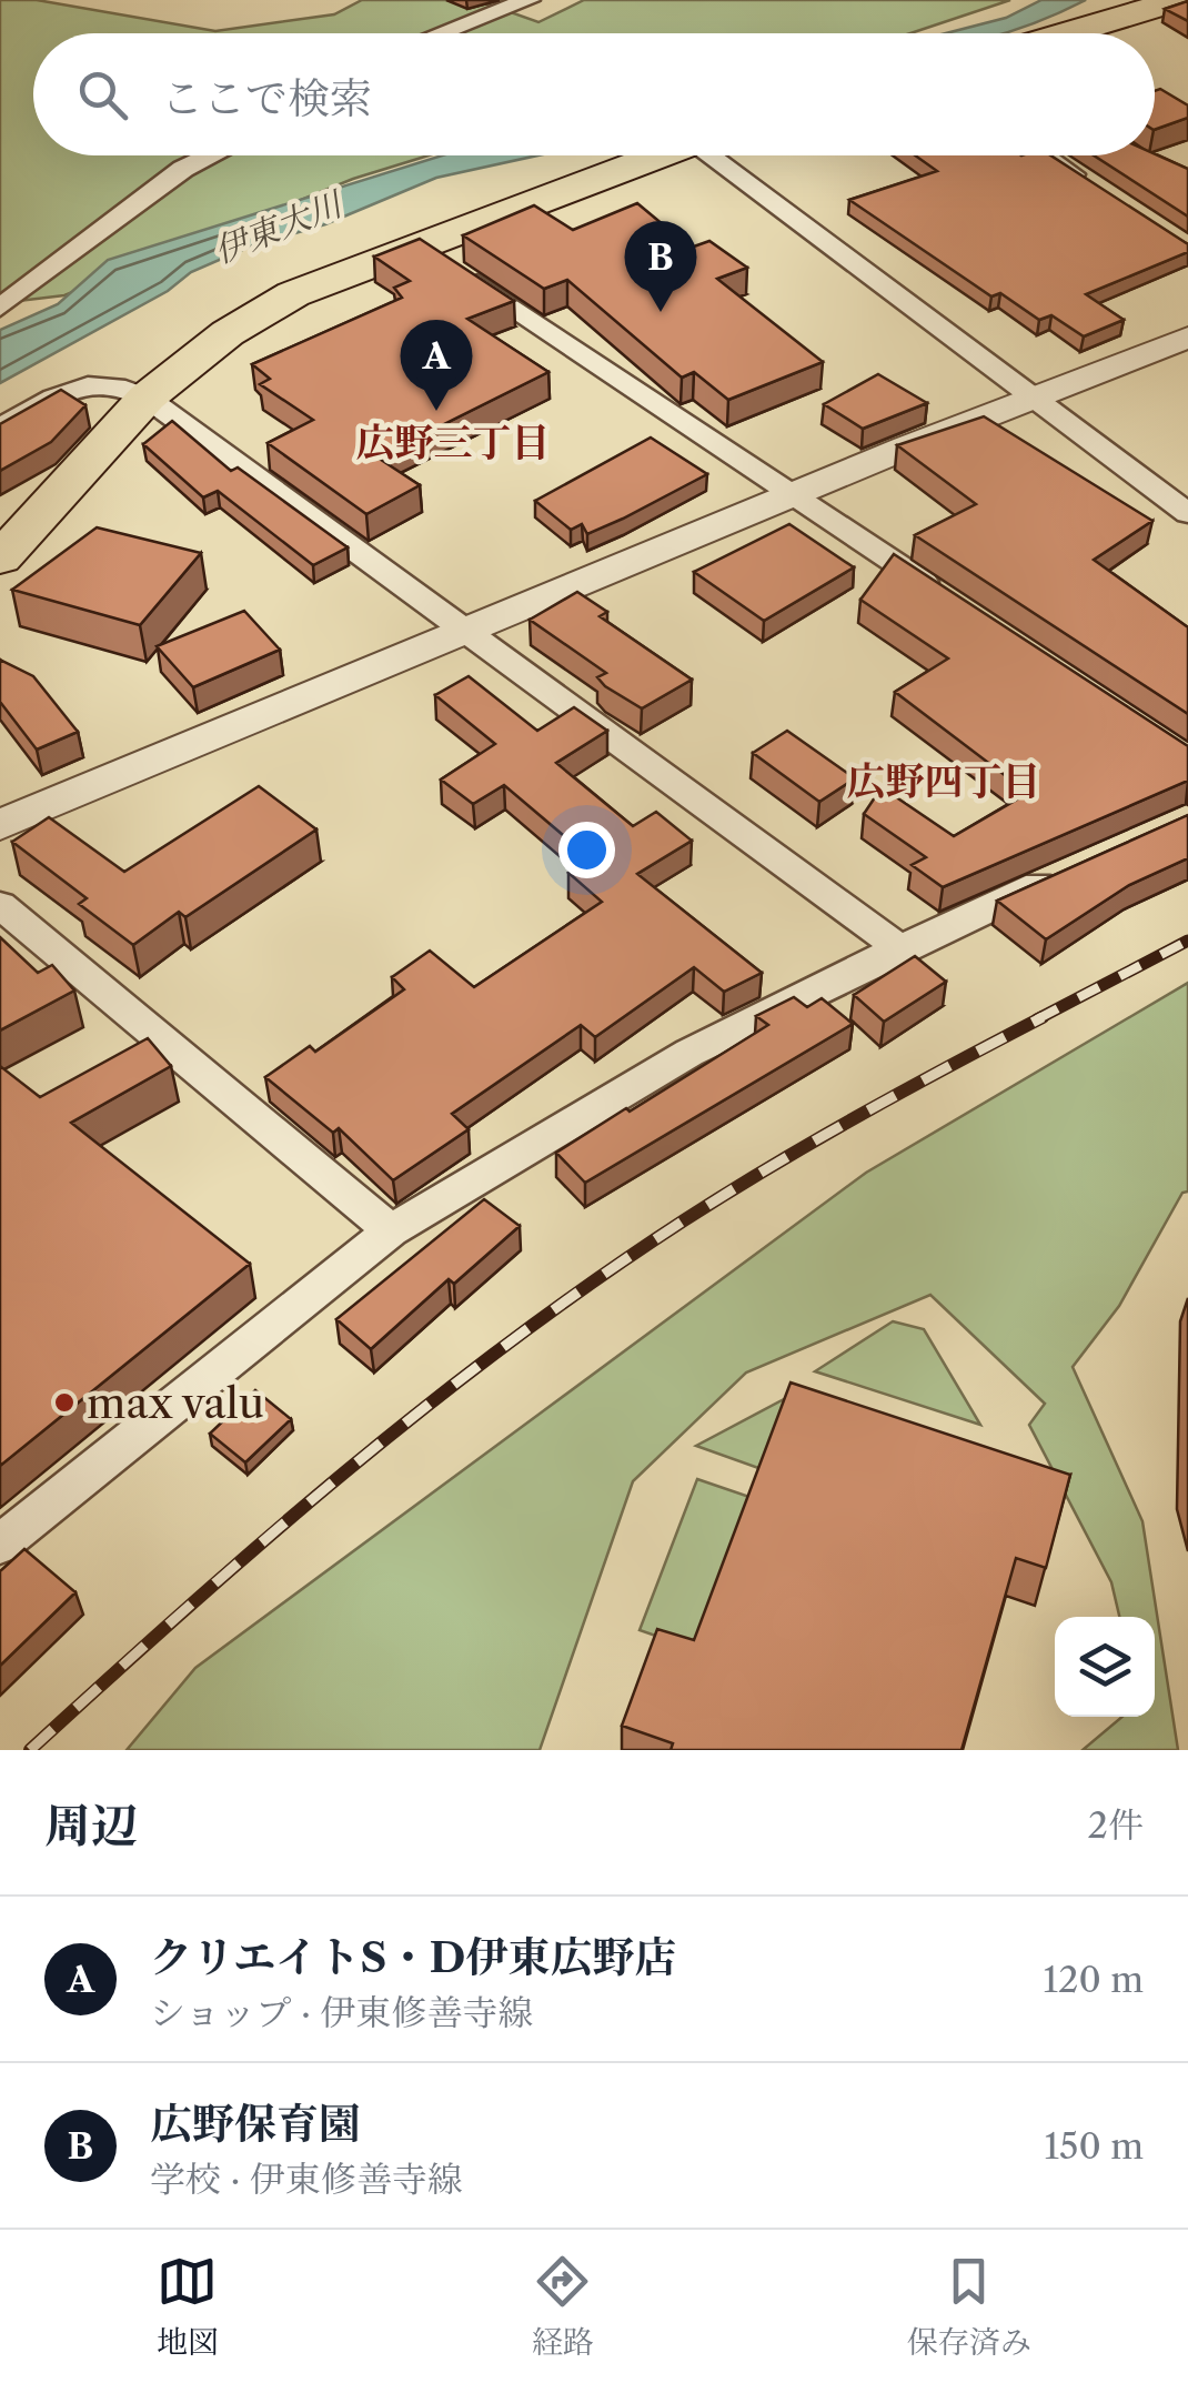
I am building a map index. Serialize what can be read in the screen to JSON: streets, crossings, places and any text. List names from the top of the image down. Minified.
{"districts":["広野三丁目","広野四丁目"],"water":["伊東大川"],"places":["max valu"],"page":{"search":"ここで検索","pins":["B","A"],"heading":["周辺","2件"],"list":[{"mark":"A","name":"クリエイトS・D伊東広野店","note":"ショップ · 伊東修善寺線","value":"120 m"},{"mark":"B","name":"広野保育園","note":"学校 · 伊東修善寺線","value":"150 m"}],"nav":["地図","経路","保存済み"]}}
